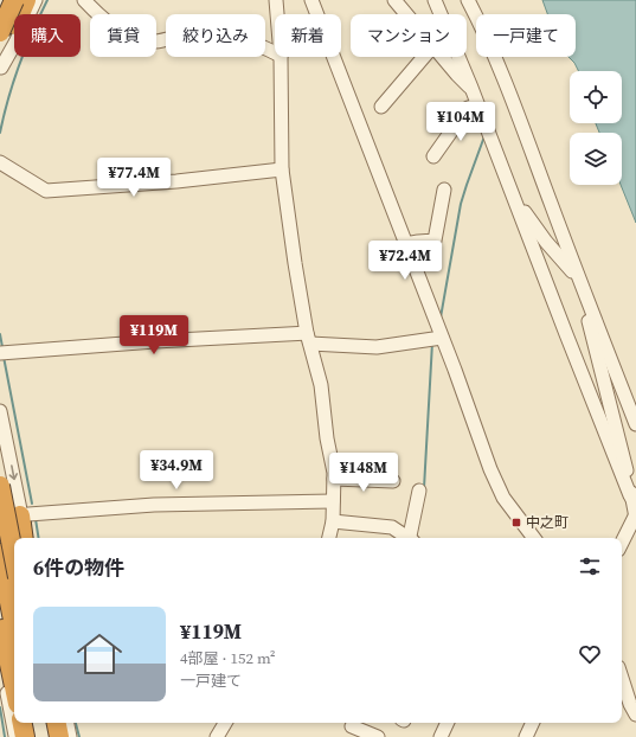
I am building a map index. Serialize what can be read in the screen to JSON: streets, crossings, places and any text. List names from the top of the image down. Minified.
{"places":{"transit":["中之町"]},"page":{"chip":["購入","賃貸","絞り込み","新着","マンション","一戸建て"],"price":["¥104M","¥77.4M","¥72.4M","¥119M","¥34.9M","¥148M"],"heading":"6件の物件","list":[{"name":"¥119M","note":"4部屋 · 152 m² · 一戸建て"}]}}
